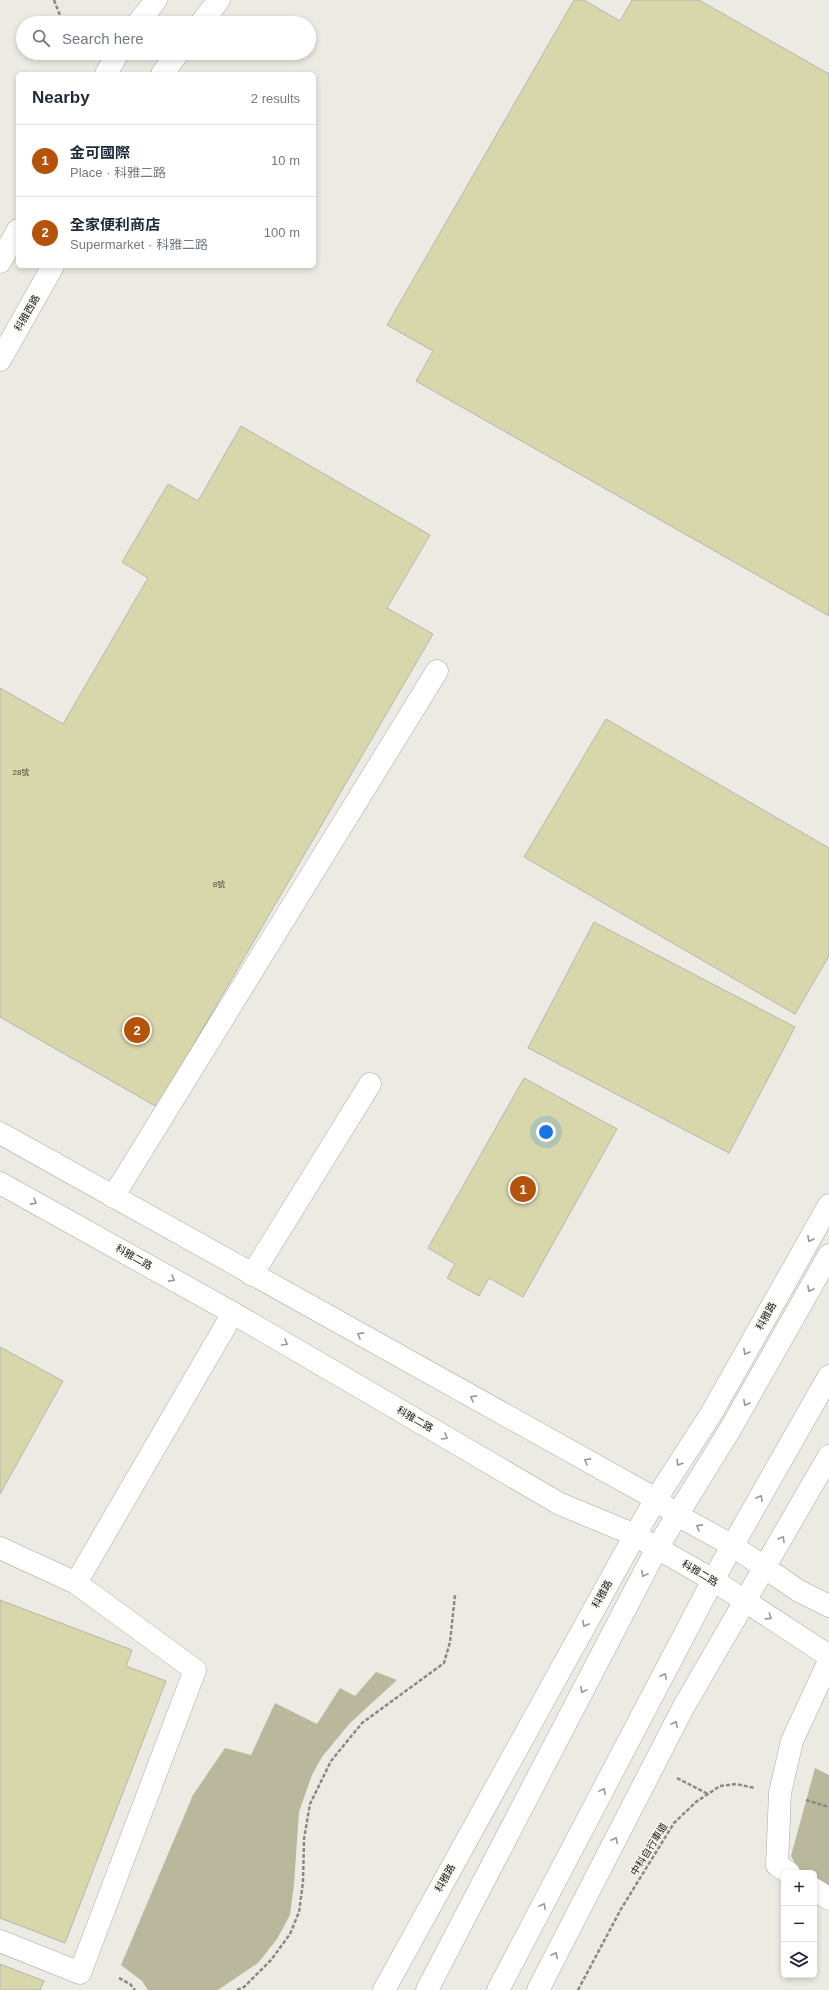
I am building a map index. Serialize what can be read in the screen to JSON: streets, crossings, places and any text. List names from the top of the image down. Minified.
{"streets":{"street":["科雅西路","科雅二路","科雅路"],"path":["中科自行車道"]},"crossings":[["科雅二路","科雅路"]],"house_numbers":["28號","8號"],"page":{"search":"Search here","heading":["Nearby","2 results"],"list":[{"mark":"1","name":"金可國際","note":"Place · 科雅二路","value":"10 m"},{"mark":"2","name":"全家便利商店","note":"Supermarket · 科雅二路","value":"100 m"}],"pins":["2","1"],"map_buttons":["+","−"]}}
